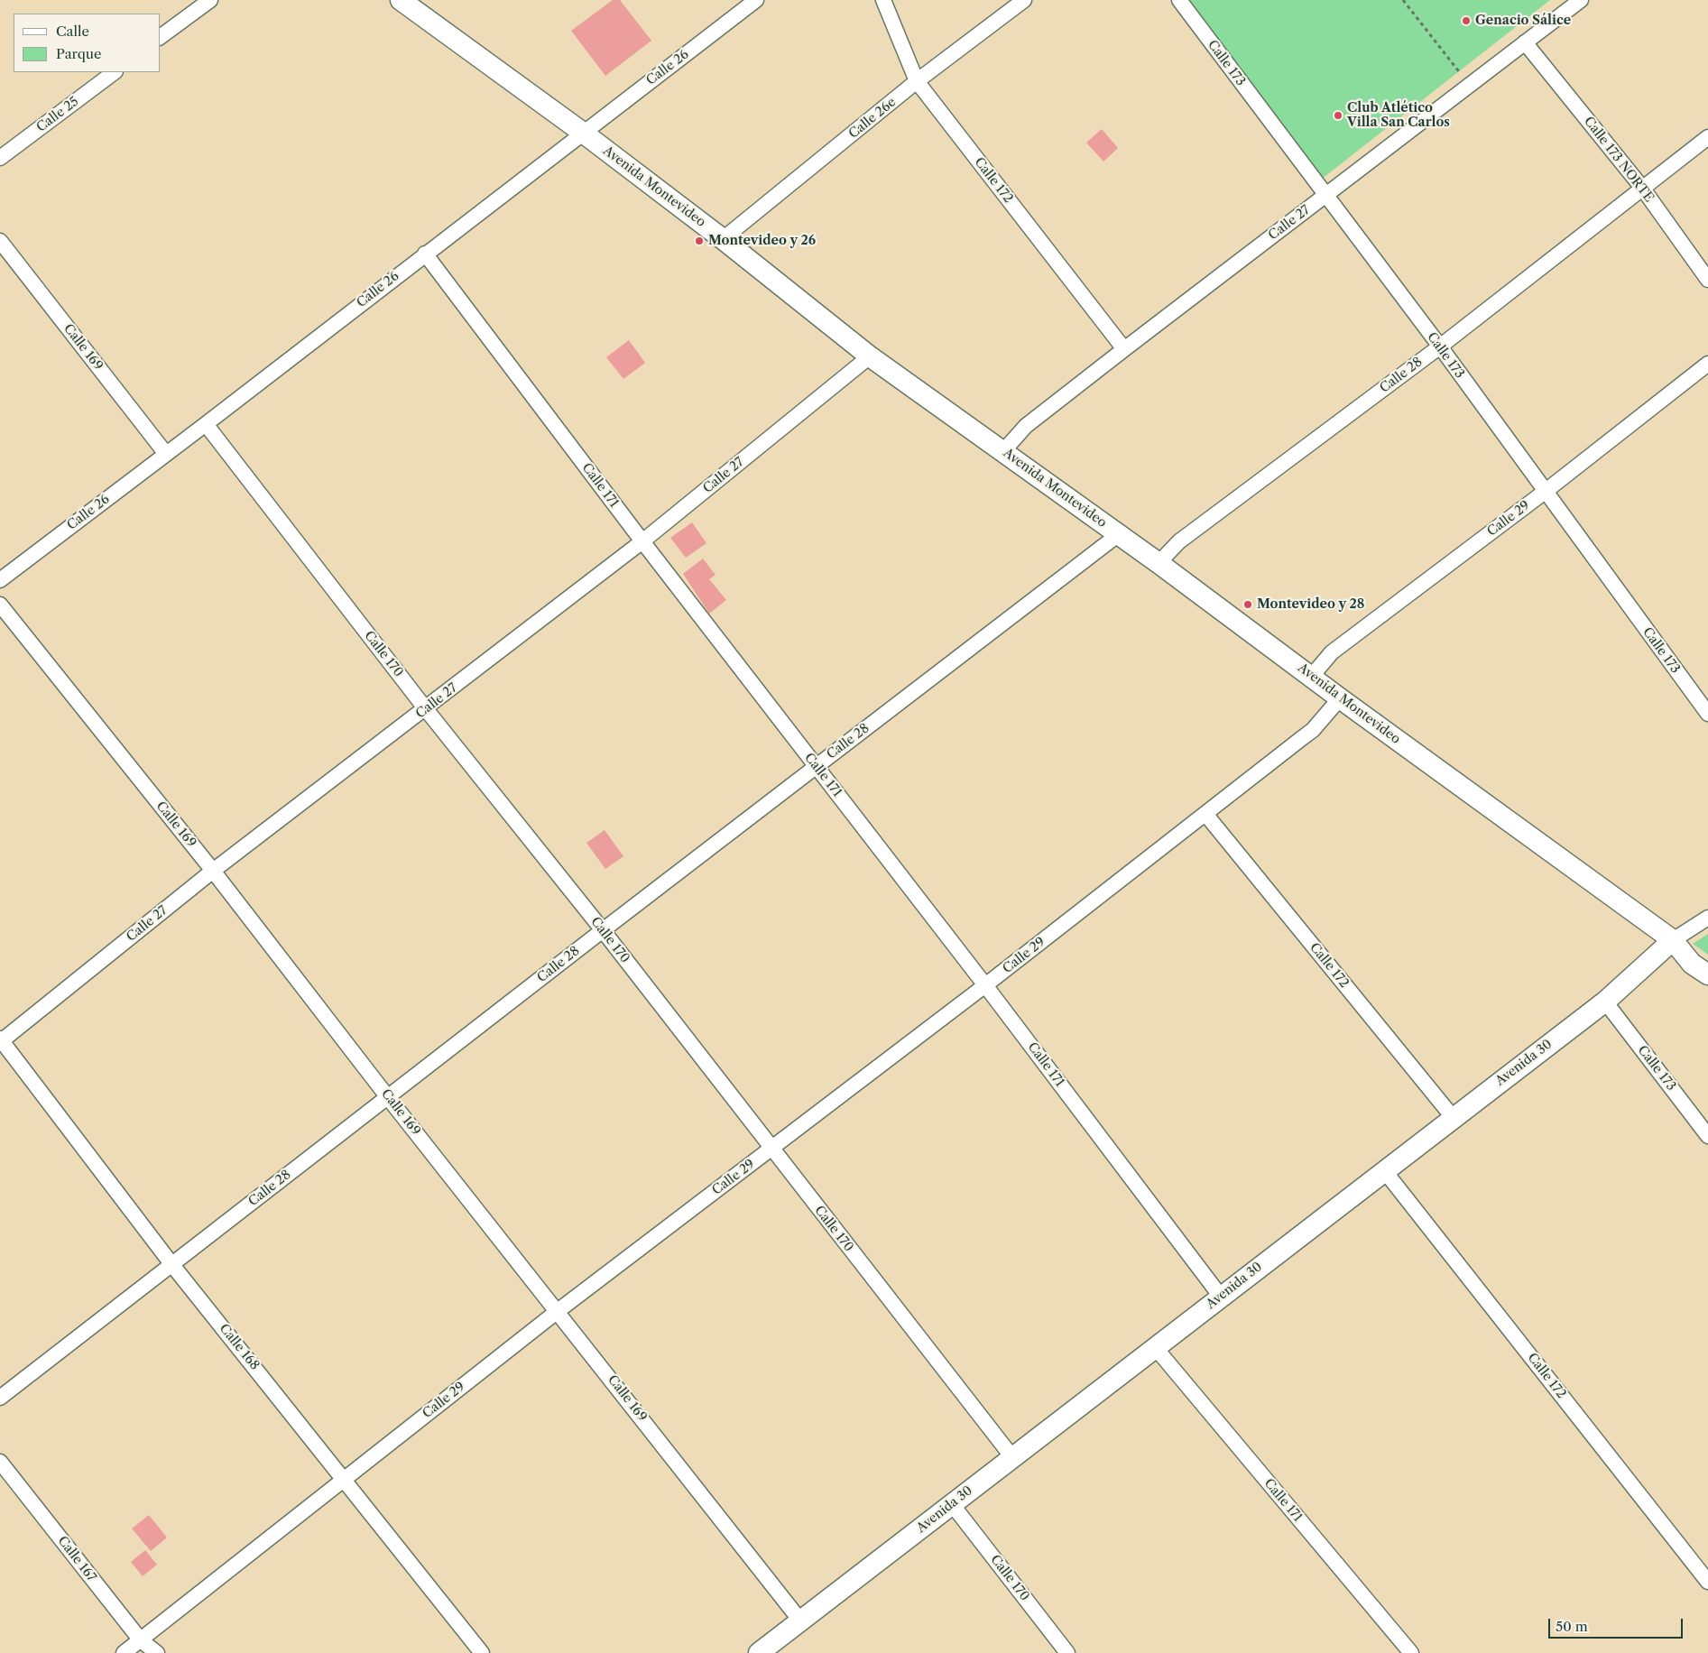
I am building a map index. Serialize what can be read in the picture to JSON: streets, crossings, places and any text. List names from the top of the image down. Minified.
{"streets":{"main road":["Avenida Montevideo","Avenida 30"],"street":["Calle 173","Calle 26","Calle 25","Calle 26e","Calle 173 NORTE","Calle 172","Calle 27","Calle 169","Calle 28","Calle 171","Calle 29","Calle 170","Calle 168","Calle 167"]},"crossings":[["Calle 173","Calle 27"],["Calle 173","Calle 28"],["Calle 173","Calle 29"],["Calle 173","Avenida 30"],["Calle 26","Avenida Montevideo"],["Calle 26","Calle 169"],["Calle 26","Calle 171"],["Calle 26","Calle 170"],["Calle 26e","Calle 172"],["Calle 26e","Avenida Montevideo"],["Calle 173 NORTE","Calle 27"],["Calle 173 NORTE","Calle 28"],["Calle 172","Calle 27"],["Calle 172","Calle 29"],["Calle 172","Avenida 30"],["Avenida Montevideo","Calle 27"],["Avenida Montevideo","Calle 28"],["Avenida Montevideo","Calle 29"],["Avenida Montevideo","Avenida 30"],["Calle 27","Calle 169"],["Calle 27","Calle 171"],["Calle 27","Calle 170"],["Calle 27","Calle 168"],["Calle 169","Calle 28"],["Calle 169","Calle 29"],["Calle 169","Avenida 30"],["Calle 28","Calle 171"],["Calle 28","Calle 170"],["Calle 28","Calle 168"],["Calle 171","Calle 29"],["Calle 171","Avenida 30"],["Calle 29","Calle 170"],["Calle 29","Calle 168"],["Calle 29","Calle 167"],["Calle 170","Avenida 30"]],"places":["Genacio Sálice","Club Atlético Villa San Carlos","Montevideo y 26","Montevideo y 28"],"legend":["Calle","Parque"],"scale_bar":"50 m"}
